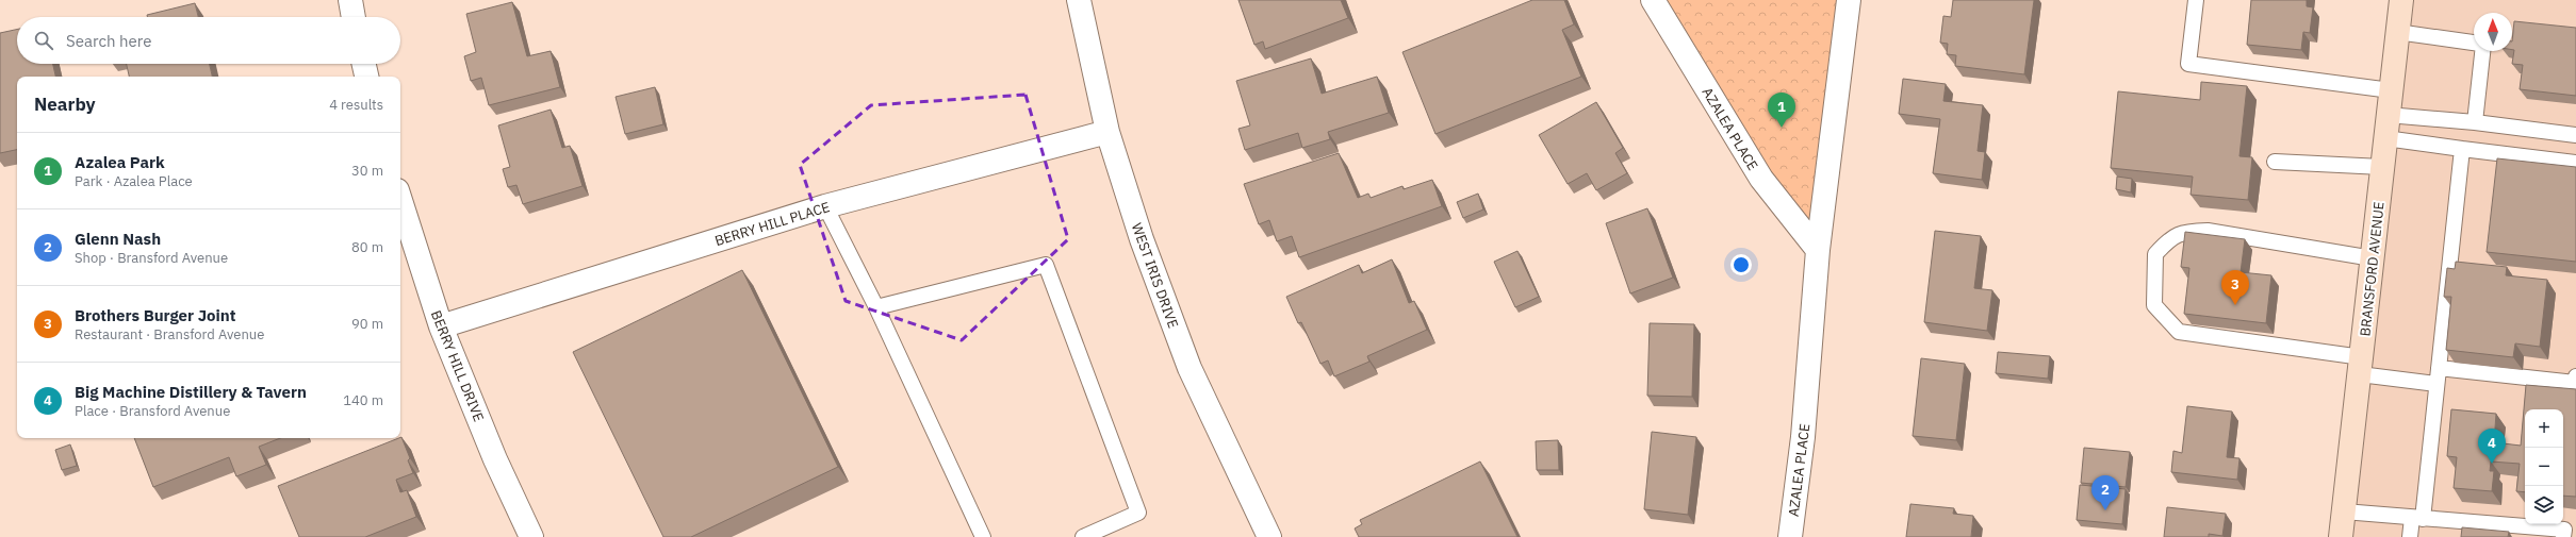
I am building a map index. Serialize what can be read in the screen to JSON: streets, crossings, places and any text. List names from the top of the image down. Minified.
{"streets":{"main road":["BRANSFORD AVENUE"],"street":["AZALEA PLACE","BERRY HILL PLACE","WEST IRIS DRIVE","BERRY HILL DRIVE"]},"crossings":[["BERRY HILL PLACE","WEST IRIS DRIVE"],["BERRY HILL PLACE","BERRY HILL DRIVE"]],"north":"top","page":{"search":"Search here","heading":["Nearby","4 results"],"pins":["1","3","4","2"],"list":[{"mark":"1","name":"Azalea Park","note":"Park · Azalea Place","value":"30 m"},{"mark":"2","name":"Glenn Nash","note":"Shop · Bransford Avenue","value":"80 m"},{"mark":"3","name":"Brothers Burger Joint","note":"Restaurant · Bransford Avenue","value":"90 m"},{"mark":"4","name":"Big Machine Distillery & Tavern","note":"Place · Bransford Avenue","value":"140 m"}],"map_buttons":["+","−"]}}
